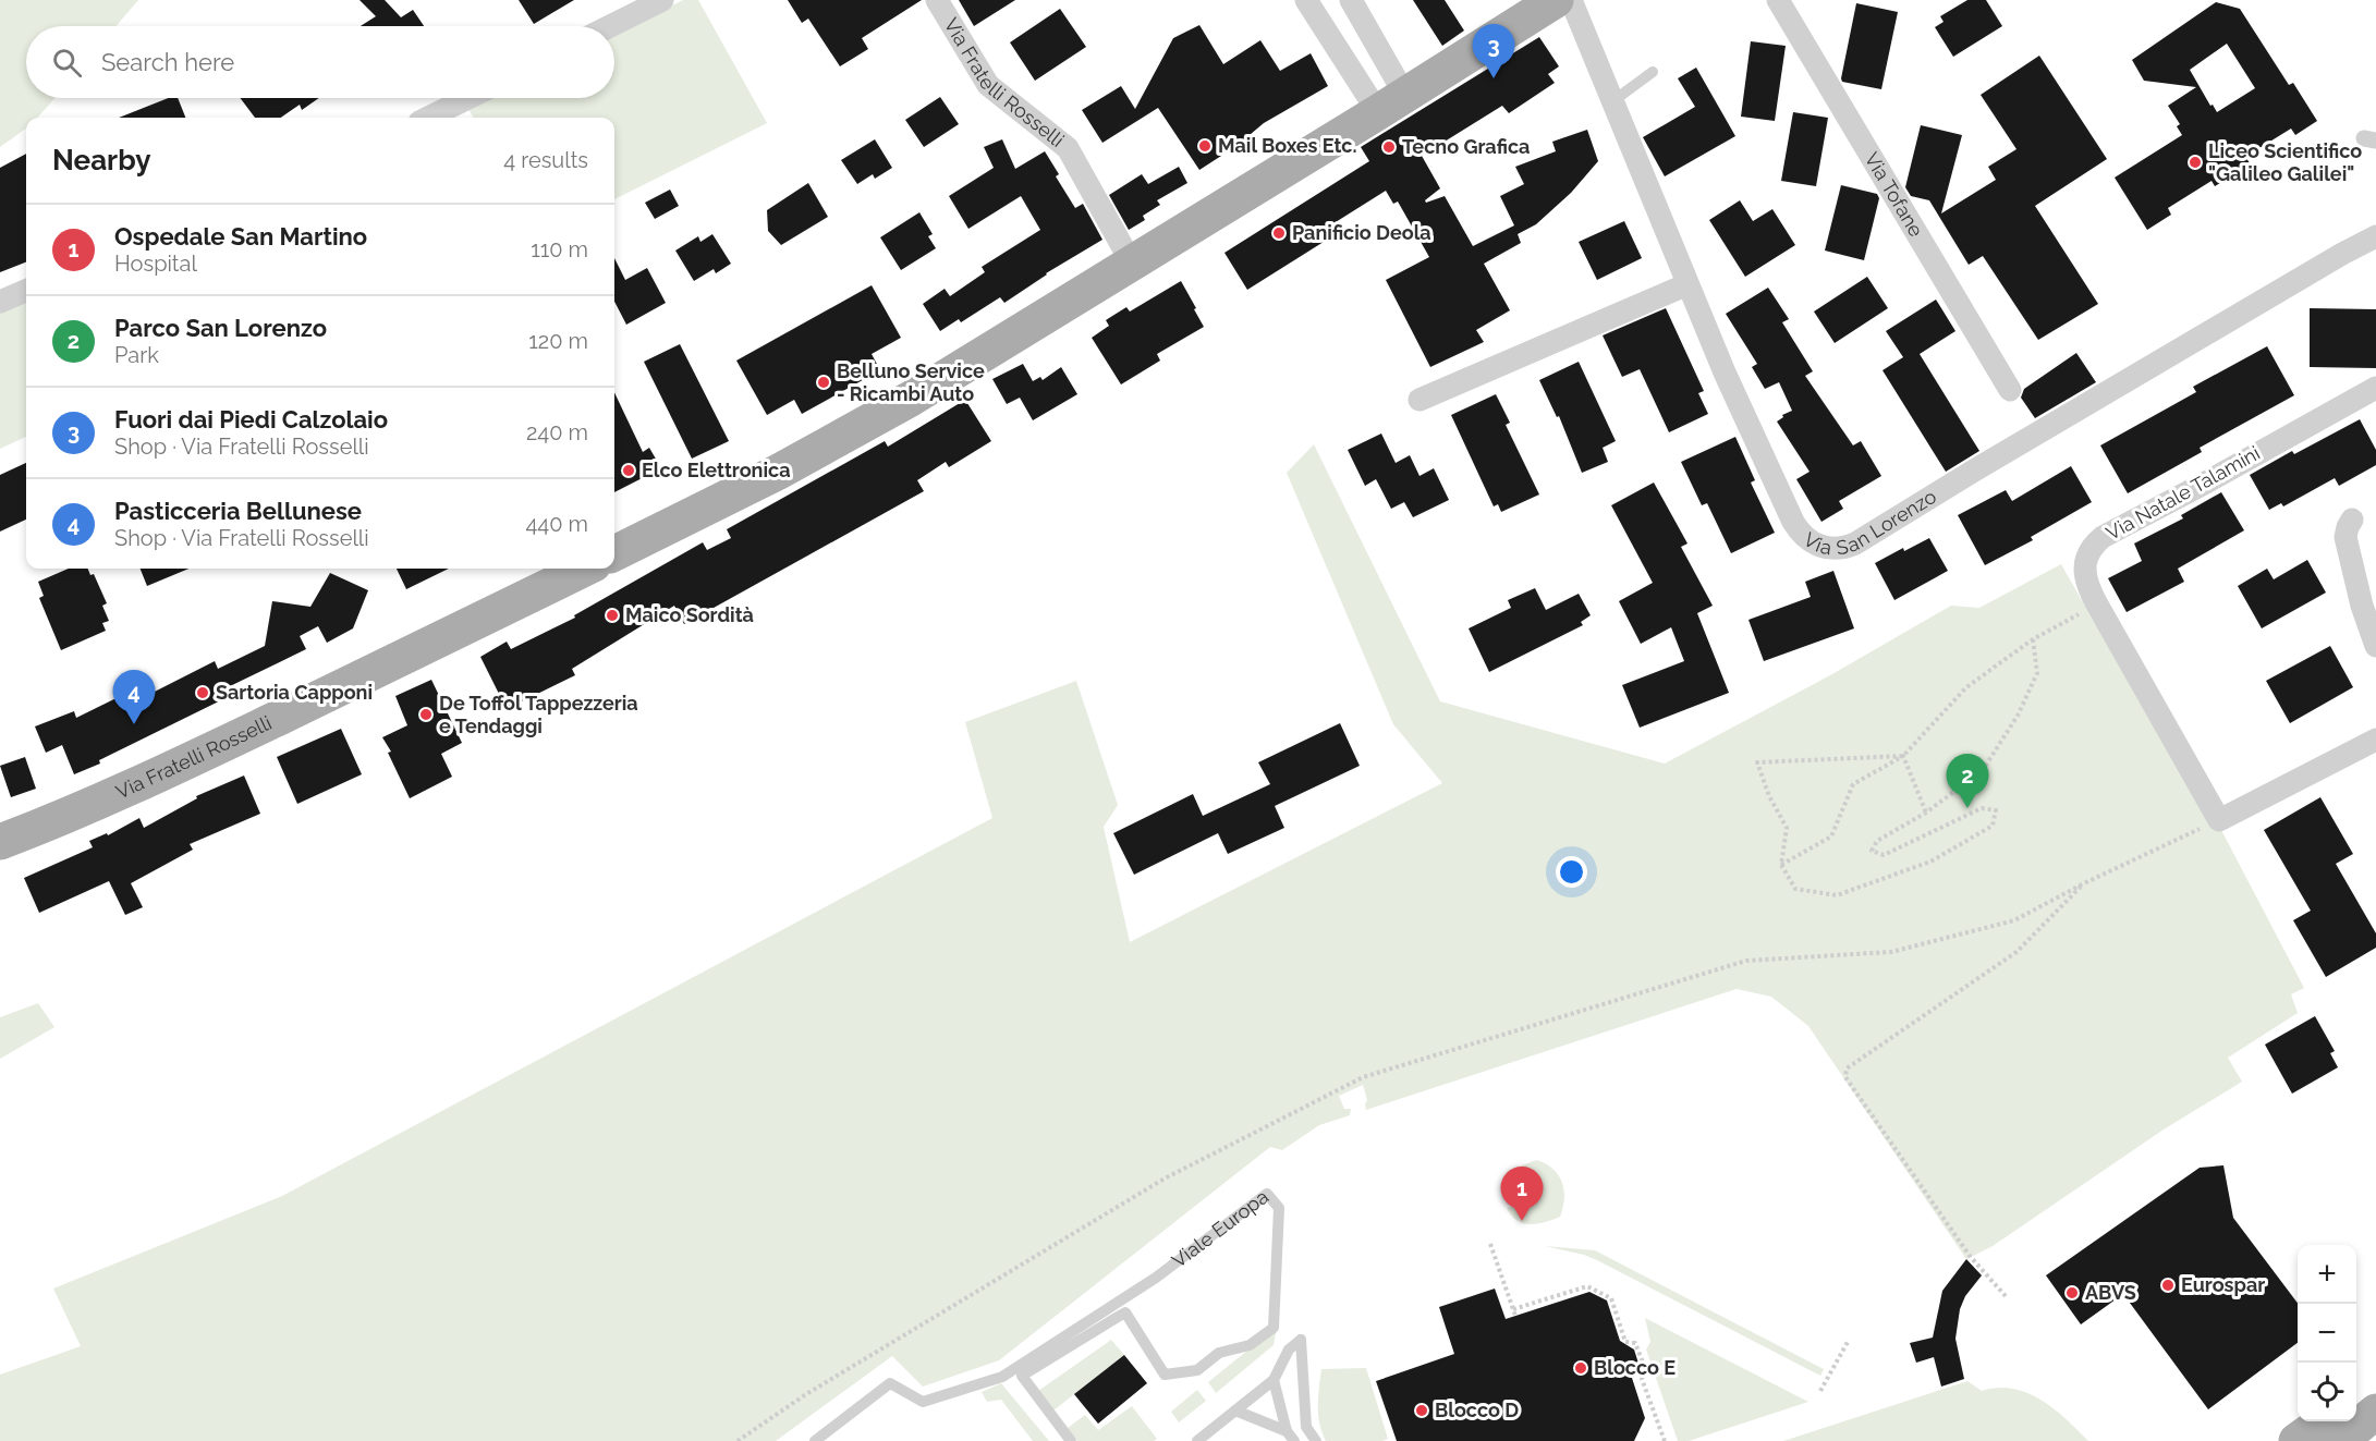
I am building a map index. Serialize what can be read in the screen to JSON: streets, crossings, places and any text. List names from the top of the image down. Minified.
{"streets":{"main road":["Via Fratelli Rosselli"],"street":["Via Tofane","Via Natale Talamini","Via San Lorenzo"],"lane":["Viale Europa"]},"places":["Mail Boxes Etc.","Tecno Grafica","Liceo Scientifico \"Galileo Galilei\"","Panificio Deola","Belluno Service - Ricambi Auto","Elco Elettronica","Maico Sordità","Sartoria Capponi","De Toffol Tappezzeria e Tendaggi","Eurospar","ABVS","Blocco E","Blocco D"],"page":{"pins":["3","4","2","1"],"search":"Search here","heading":["Nearby","4 results"],"list":[{"mark":"1","name":"Ospedale San Martino","note":"Hospital","value":"110 m"},{"mark":"2","name":"Parco San Lorenzo","note":"Park","value":"120 m"},{"mark":"3","name":"Fuori dai Piedi Calzolaio","note":"Shop · Via Fratelli Rosselli","value":"240 m"},{"mark":"4","name":"Pasticceria Bellunese","note":"Shop · Via Fratelli Rosselli","value":"440 m"}],"map_buttons":["+","−"]}}
